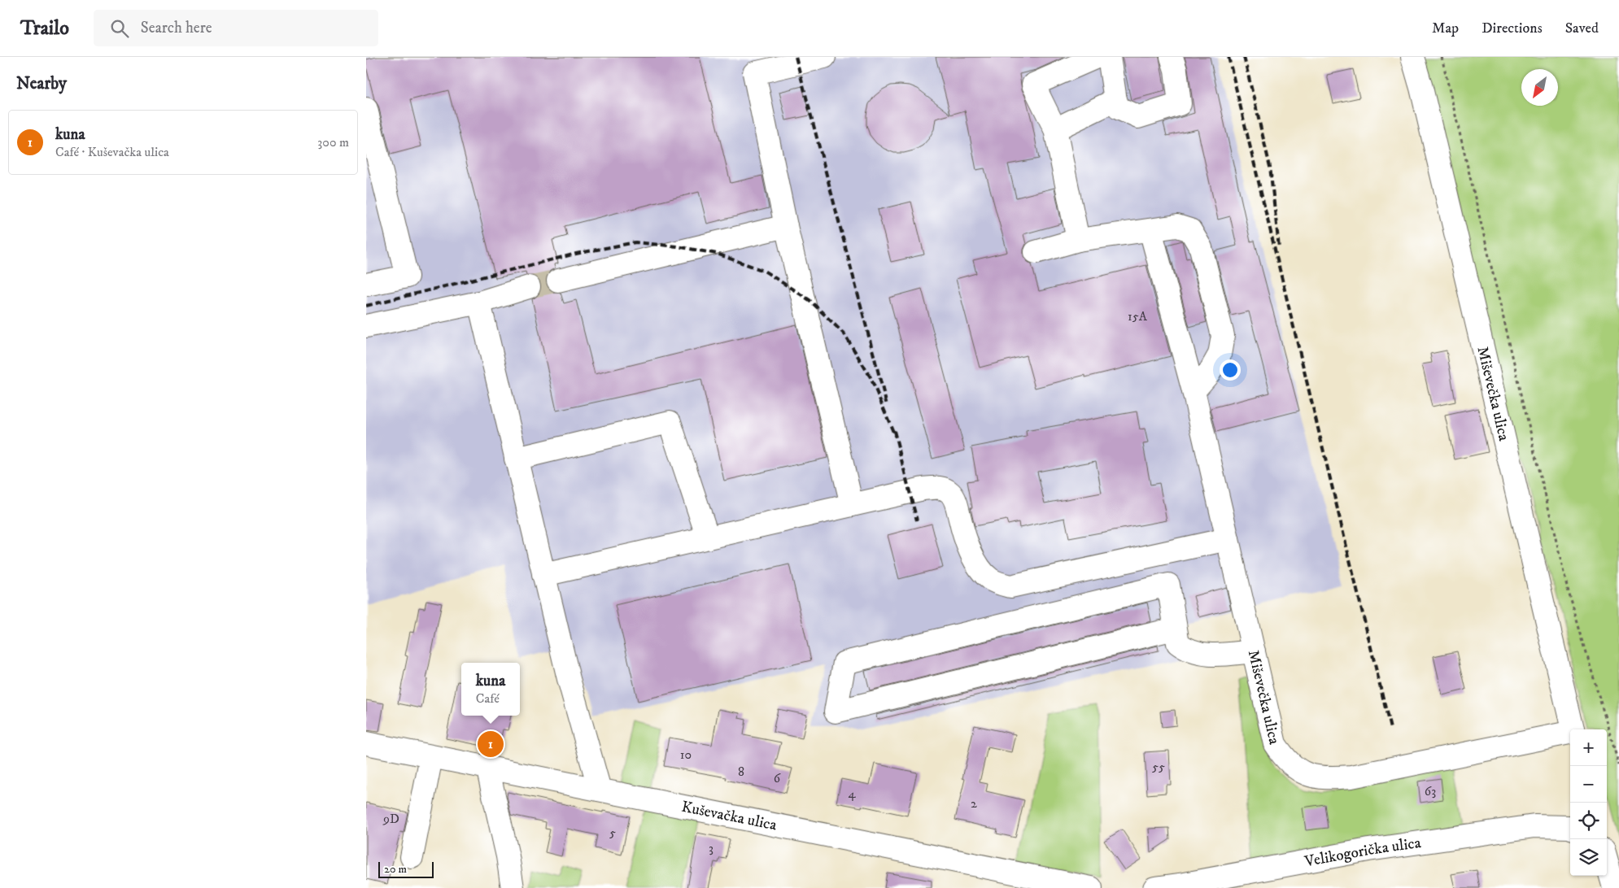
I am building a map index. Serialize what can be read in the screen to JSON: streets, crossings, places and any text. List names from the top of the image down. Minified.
{"streets":{"street":["Miševečka ulica","Kuševačka ulica","Velikogorička ulica"]},"house_numbers":["15A","10","55","8","6","63","4","2","9D","5","3"],"scale_bar":"20 m","north":"bottom left","page":{"header":"Trailo","search":"Search here","nav":["Map","Directions","Saved"],"heading":"Nearby","list":[{"mark":"1","name":"kuna","note":"Café · Kuševačka ulica","value":"300 m"}],"popup":["kuna","Café"],"map_buttons":["+","−"],"pins":"1","scale":"20 m"}}
